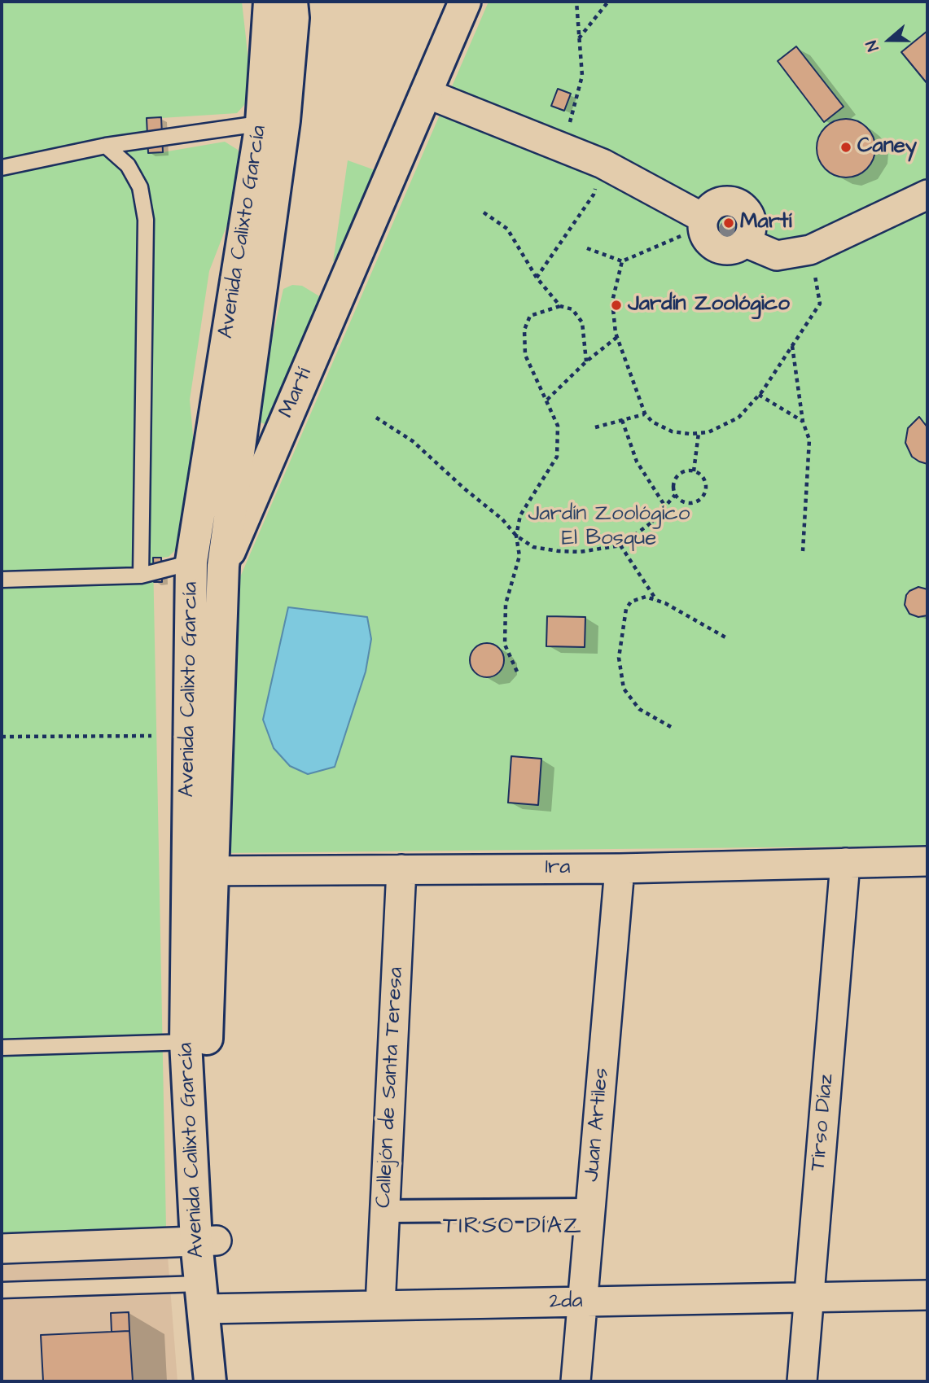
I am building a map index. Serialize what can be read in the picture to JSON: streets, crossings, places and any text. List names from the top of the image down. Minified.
{"streets":{"main road":["Avenida Calixto García","Martí"],"street":["1ra","Callejón de Santa Teresa","Tirso Díaz","Juan Artiles","2da"]},"crossings":[["Avenida Calixto García","Martí"],["Avenida Calixto García","1ra"],["Avenida Calixto García","2da"],["1ra","Callejón de Santa Teresa"],["1ra","Tirso Díaz"],["1ra","Juan Artiles"],["Callejón de Santa Teresa","2da"],["Tirso Díaz","2da"],["Juan Artiles","2da"]],"districts":["TIRSO DÍAZ"],"parks":["Jardín Zoológico El Bosque"],"places":["Caney","Martí","Jardín Zoológico"],"north":"left"}
